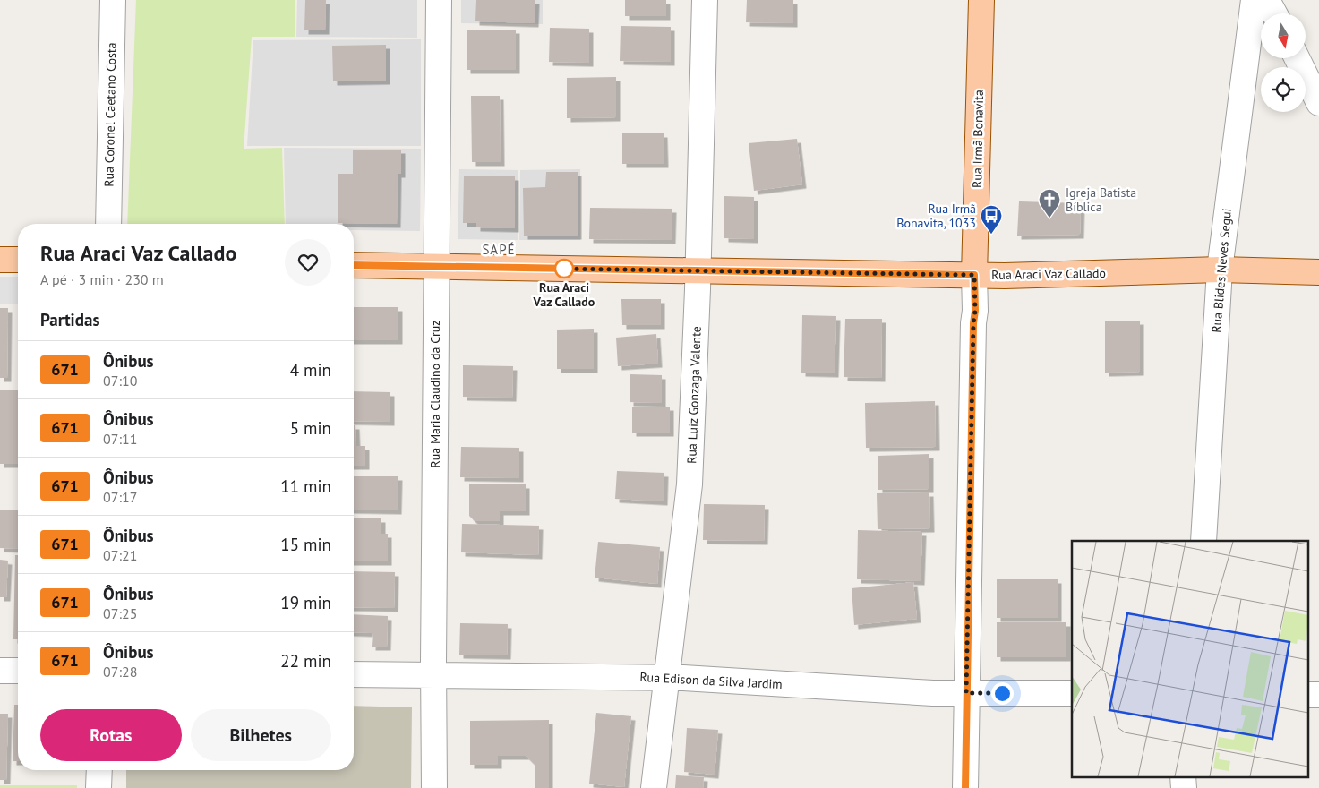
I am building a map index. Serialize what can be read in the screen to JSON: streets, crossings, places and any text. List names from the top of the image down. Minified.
{"streets":{"main road":["Rua Irmã Bonavita","Rua Araci Vaz Callado"],"street":["Rua Coronel Caetano Costa","Rua Blides Neves Segui","Rua Maria Claudino da Cruz","Rua Luiz Gonzaga Valente","Rua Edison da Silva Jardim"]},"crossings":[["Rua Irmã Bonavita","Rua Araci Vaz Callado"],["Rua Irmã Bonavita","Rua Edison da Silva Jardim"],["Rua Blides Neves Segui","Rua Araci Vaz Callado"],["Rua Araci Vaz Callado","Rua Maria Claudino da Cruz"],["Rua Araci Vaz Callado","Rua Luiz Gonzaga Valente"],["Rua Maria Claudino da Cruz","Rua Edison da Silva Jardim"],["Rua Luiz Gonzaga Valente","Rua Edison da Silva Jardim"]],"districts":["SAPÉ"],"places":{"church":["Igreja Batista Bíblica"],"bus stop":["Rua Irmã Bonavita, 1033"],"other":["Rua Araci Vaz Callado"]},"lines":["bus line 671"],"north":"bottom","page":{"heading":[["Rua Araci Vaz Callado","A pé · 3 min · 230 m"],"Partidas"],"list":[{"mark":"671","name":"Ônibus","note":"07:10","value":"4 min"},{"mark":"671","name":"Ônibus","note":"07:11","value":"5 min"},{"mark":"671","name":"Ônibus","note":"07:17","value":"11 min"},{"mark":"671","name":"Ônibus","note":"07:21","value":"15 min"},{"mark":"671","name":"Ônibus","note":"07:25","value":"19 min"},{"mark":"671","name":"Ônibus","note":"07:28","value":"22 min"}],"buttons":["Rotas","Bilhetes"]}}
